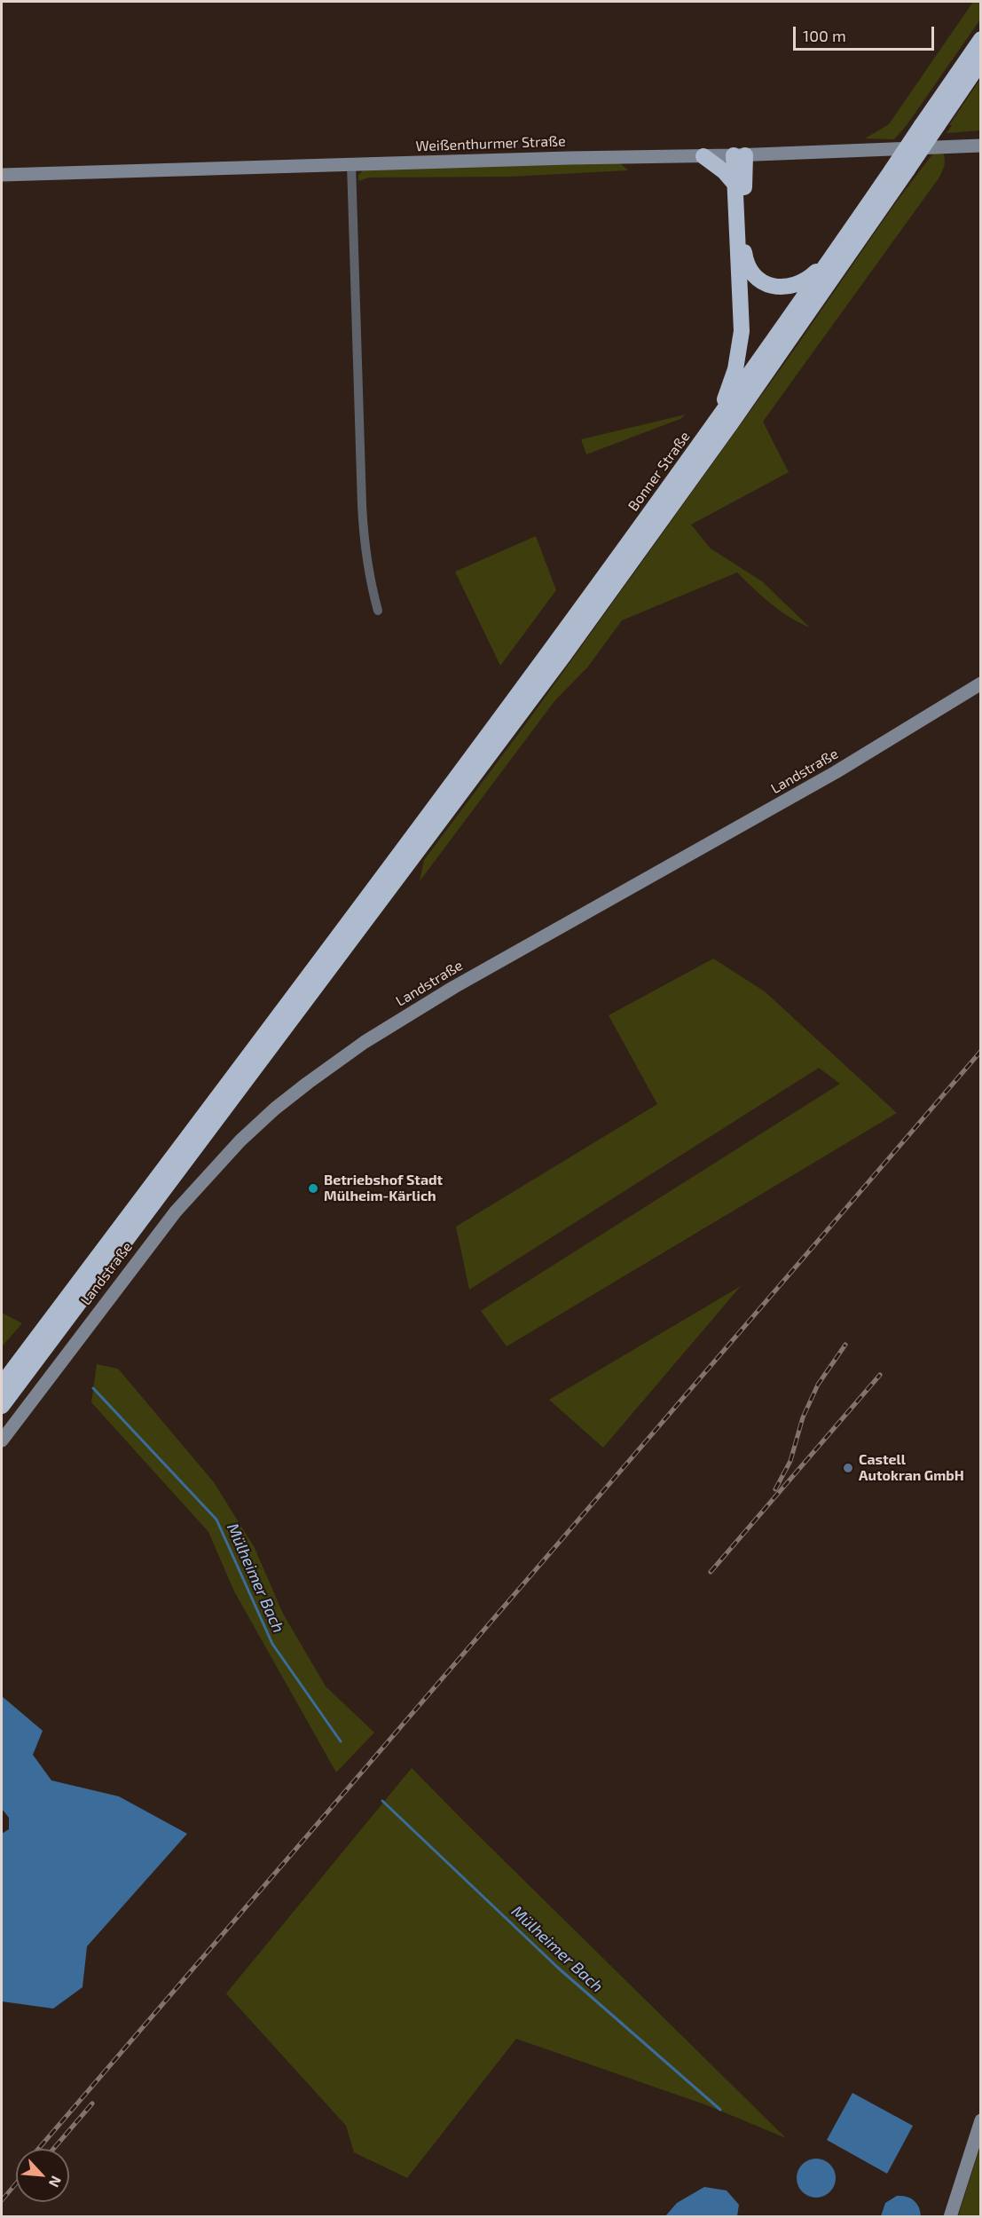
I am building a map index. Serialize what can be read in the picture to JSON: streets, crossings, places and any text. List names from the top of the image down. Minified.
{"streets":{"highway":["Bonner Straße"],"street":["Weißenthurmer Straße","Landstraße"]},"water":["Mülheimer Bach"],"places":["Betriebshof Stadt Mülheim-Kärlich","Castell Autokran GmbH"],"scale_bar":"100 m","north":"bottom right"}
